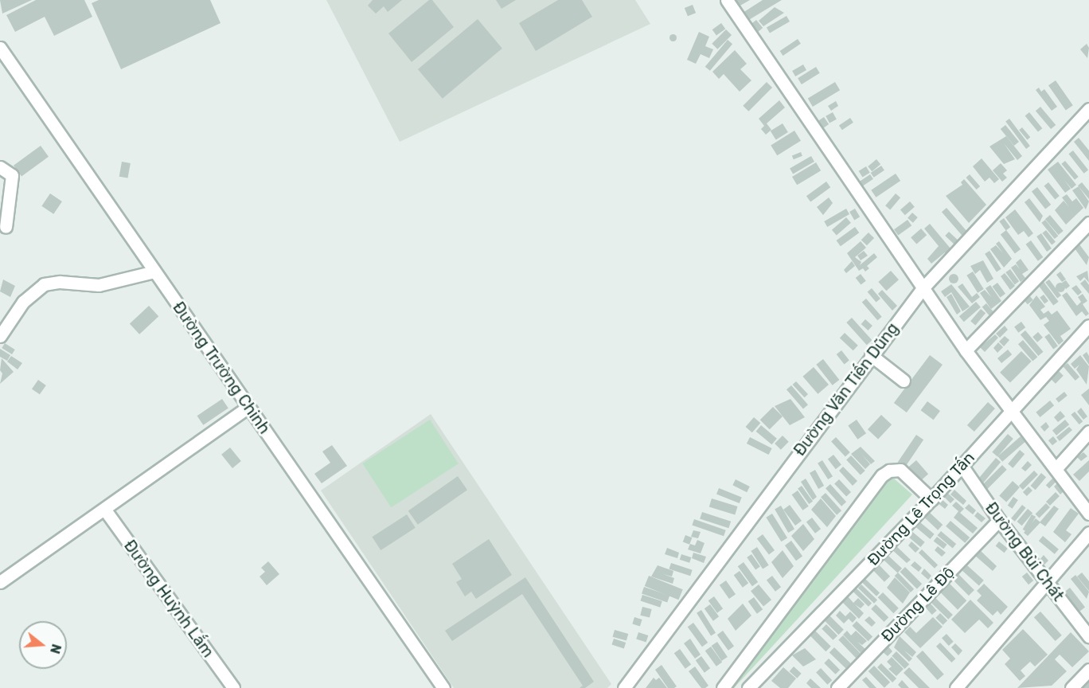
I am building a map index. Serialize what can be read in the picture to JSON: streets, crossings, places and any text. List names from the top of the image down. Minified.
{"streets":{"street":["Đường Trường Chinh","Đường Văn Tiến Dũng","Đường Lê Trọng Tấn","Đường Bùi Chát","Đường Huỳnh Lắm","Đường Lê Độ"]},"crossings":[["Đường Lê Trọng Tấn","Đường Bùi Chát"],["Đường Bùi Chát","Đường Lê Độ"]],"north":"right"}
